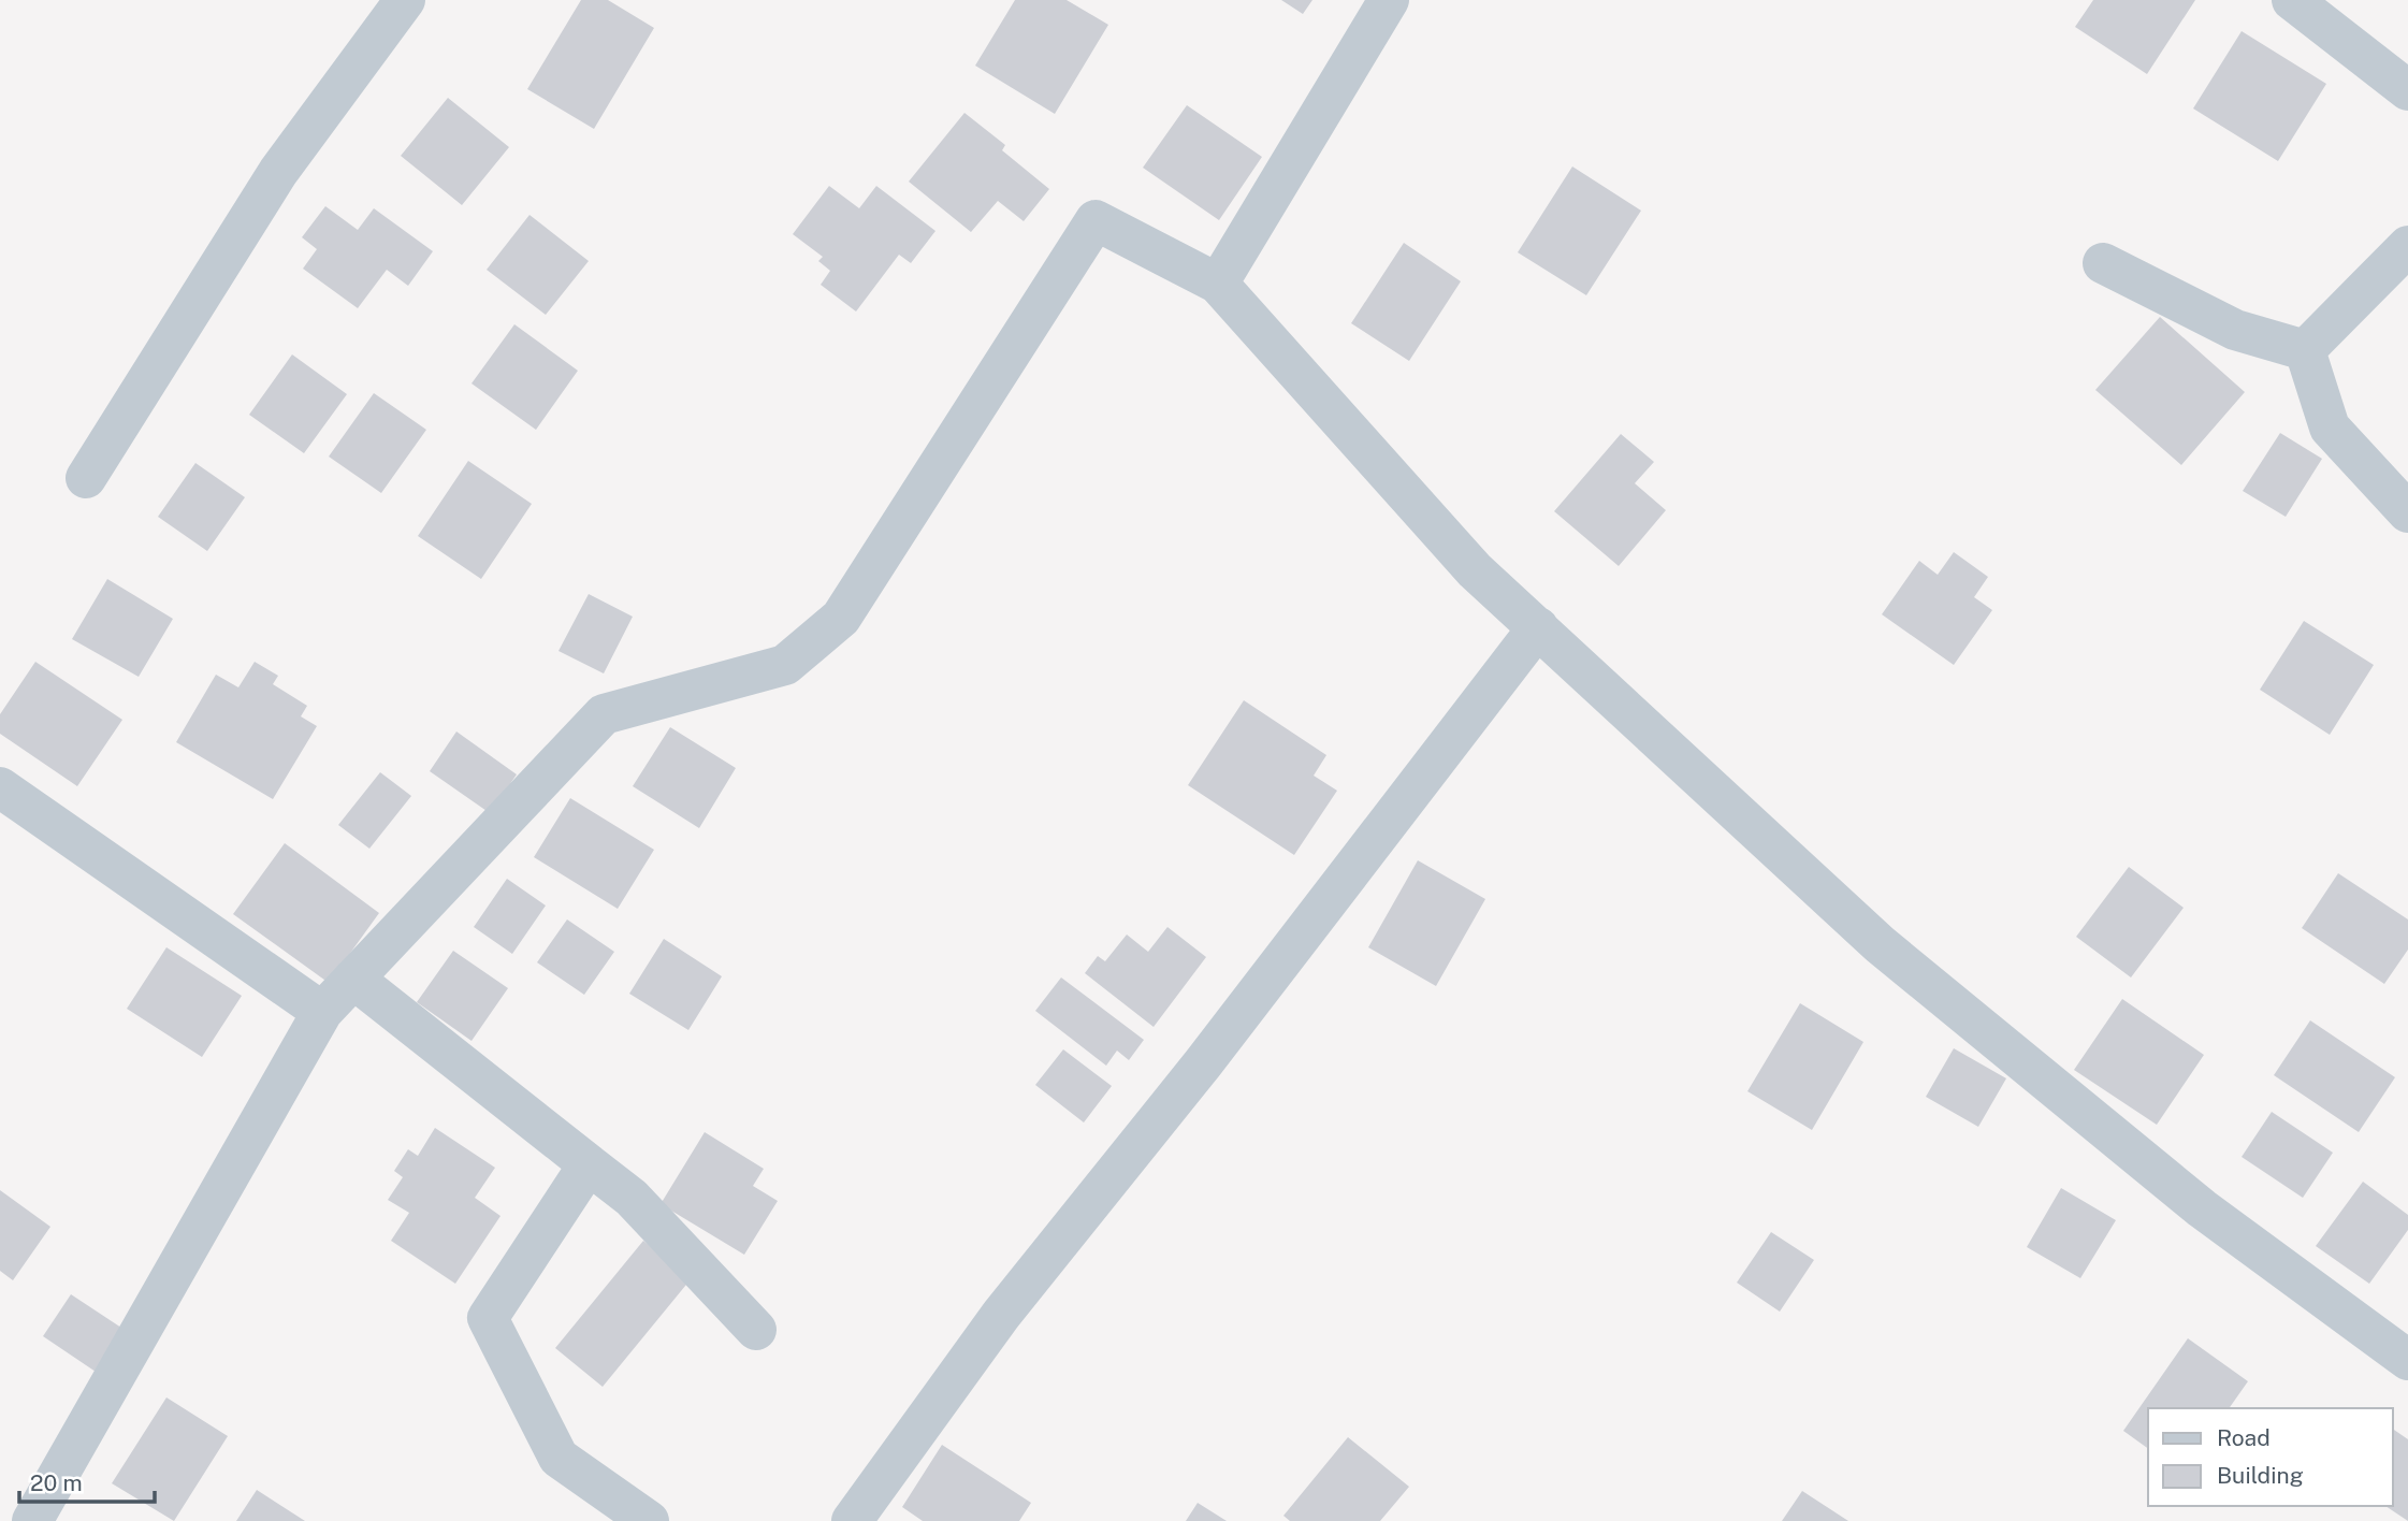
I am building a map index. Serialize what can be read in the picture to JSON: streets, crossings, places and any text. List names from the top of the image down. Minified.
{"legend":["Road","Building"],"scale_bar":"20 m"}
